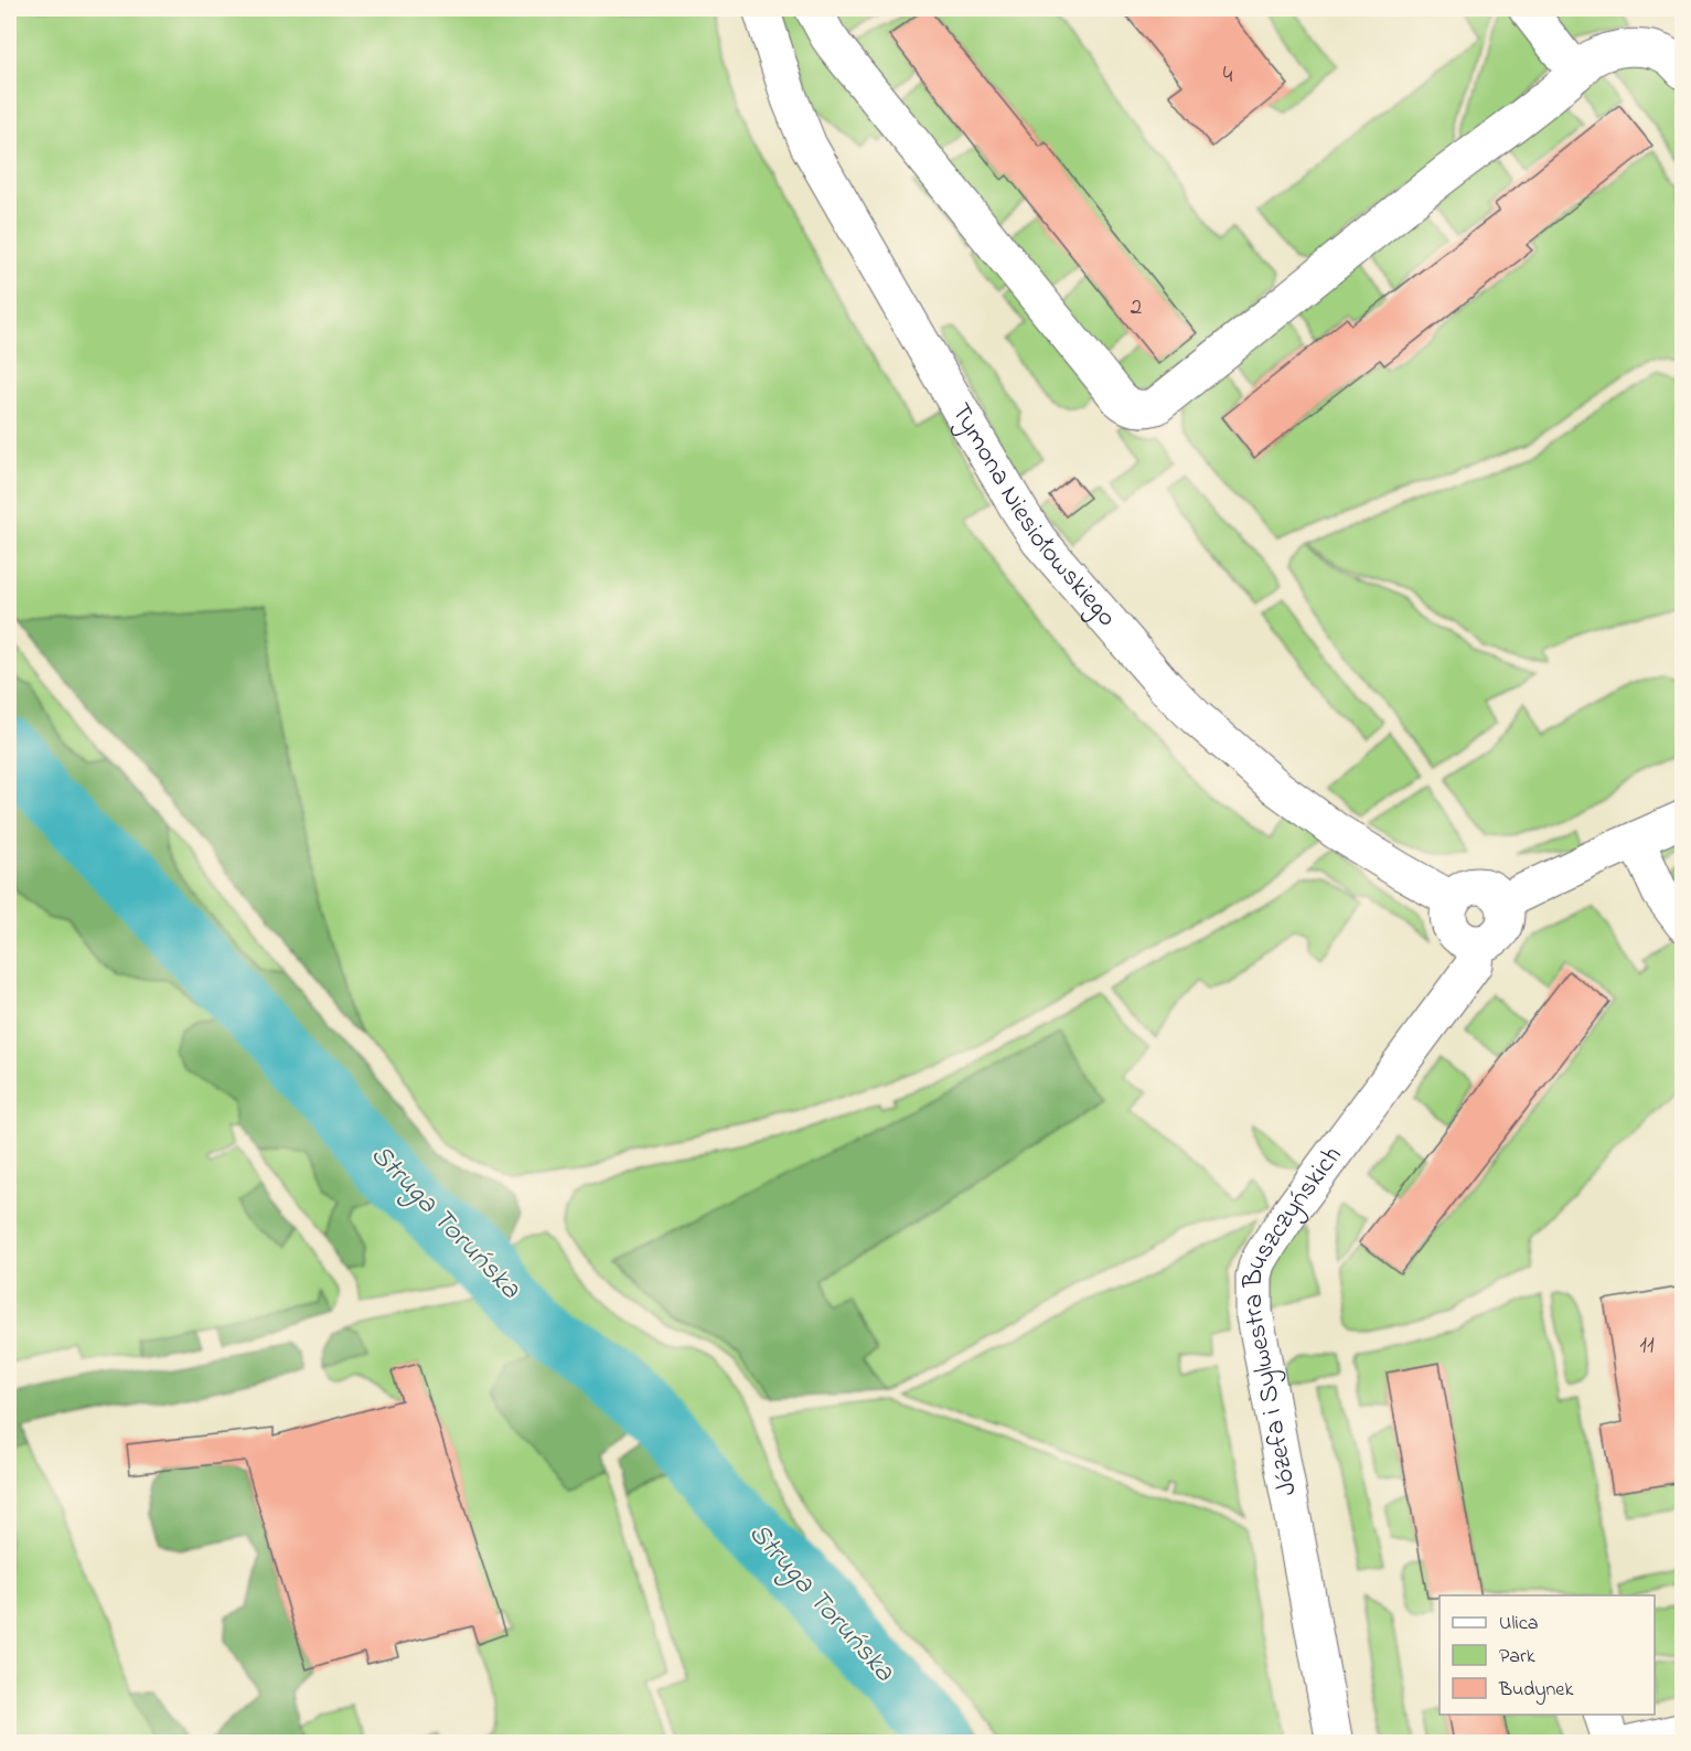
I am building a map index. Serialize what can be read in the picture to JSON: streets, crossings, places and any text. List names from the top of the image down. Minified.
{"streets":{"street":["Tymona Niesiołowskiego","Józefa i Sylwestra Buszczyńskich"]},"crossings":[["Tymona Niesiołowskiego","Józefa i Sylwestra Buszczyńskich"]],"water":["Struga Toruńska"],"house_numbers":["4","2","11"],"legend":["Ulica","Park","Budynek"]}
